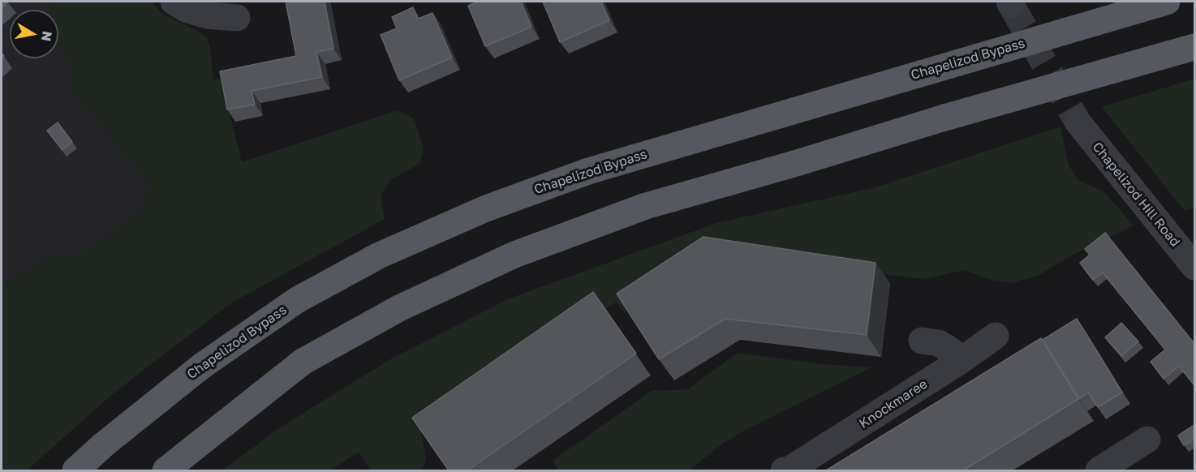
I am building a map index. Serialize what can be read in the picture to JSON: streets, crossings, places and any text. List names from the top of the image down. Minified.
{"streets":{"main road":["Chapelizod Bypass"],"street":["Chapelizod Hill Road","Knockmaree"]},"north":"right"}
